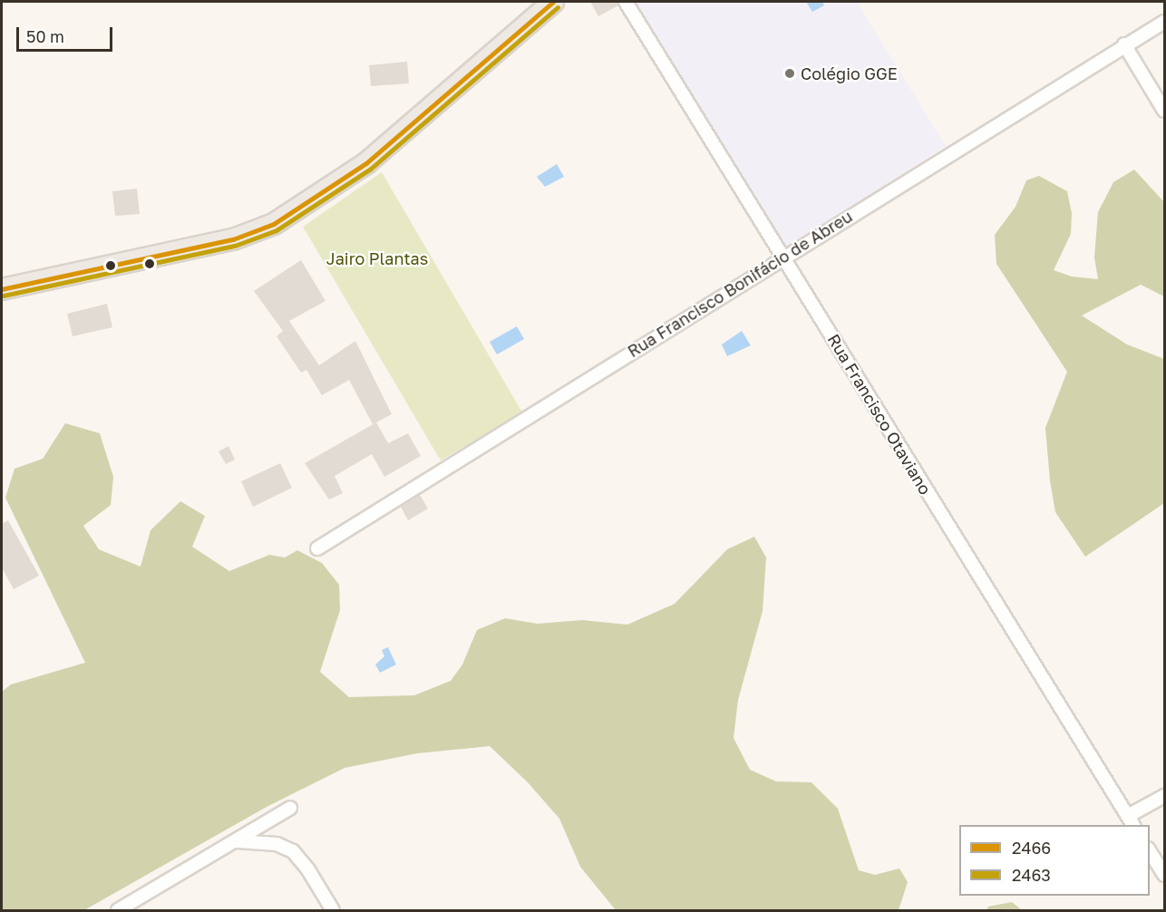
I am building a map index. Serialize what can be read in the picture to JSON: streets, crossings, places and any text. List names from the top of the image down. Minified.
{"streets":{"street":["Rua Francisco Bonifácio de Abreu","Rua Francisco Otaviano"]},"crossings":[["Rua Francisco Bonifácio de Abreu","Rua Francisco Otaviano"]],"parks":["Jairo Plantas"],"places":["Colégio GGE"],"lines":["transit line 2466","transit line 2463"],"legend":["2466","2463"],"scale_bar":"50 m"}
